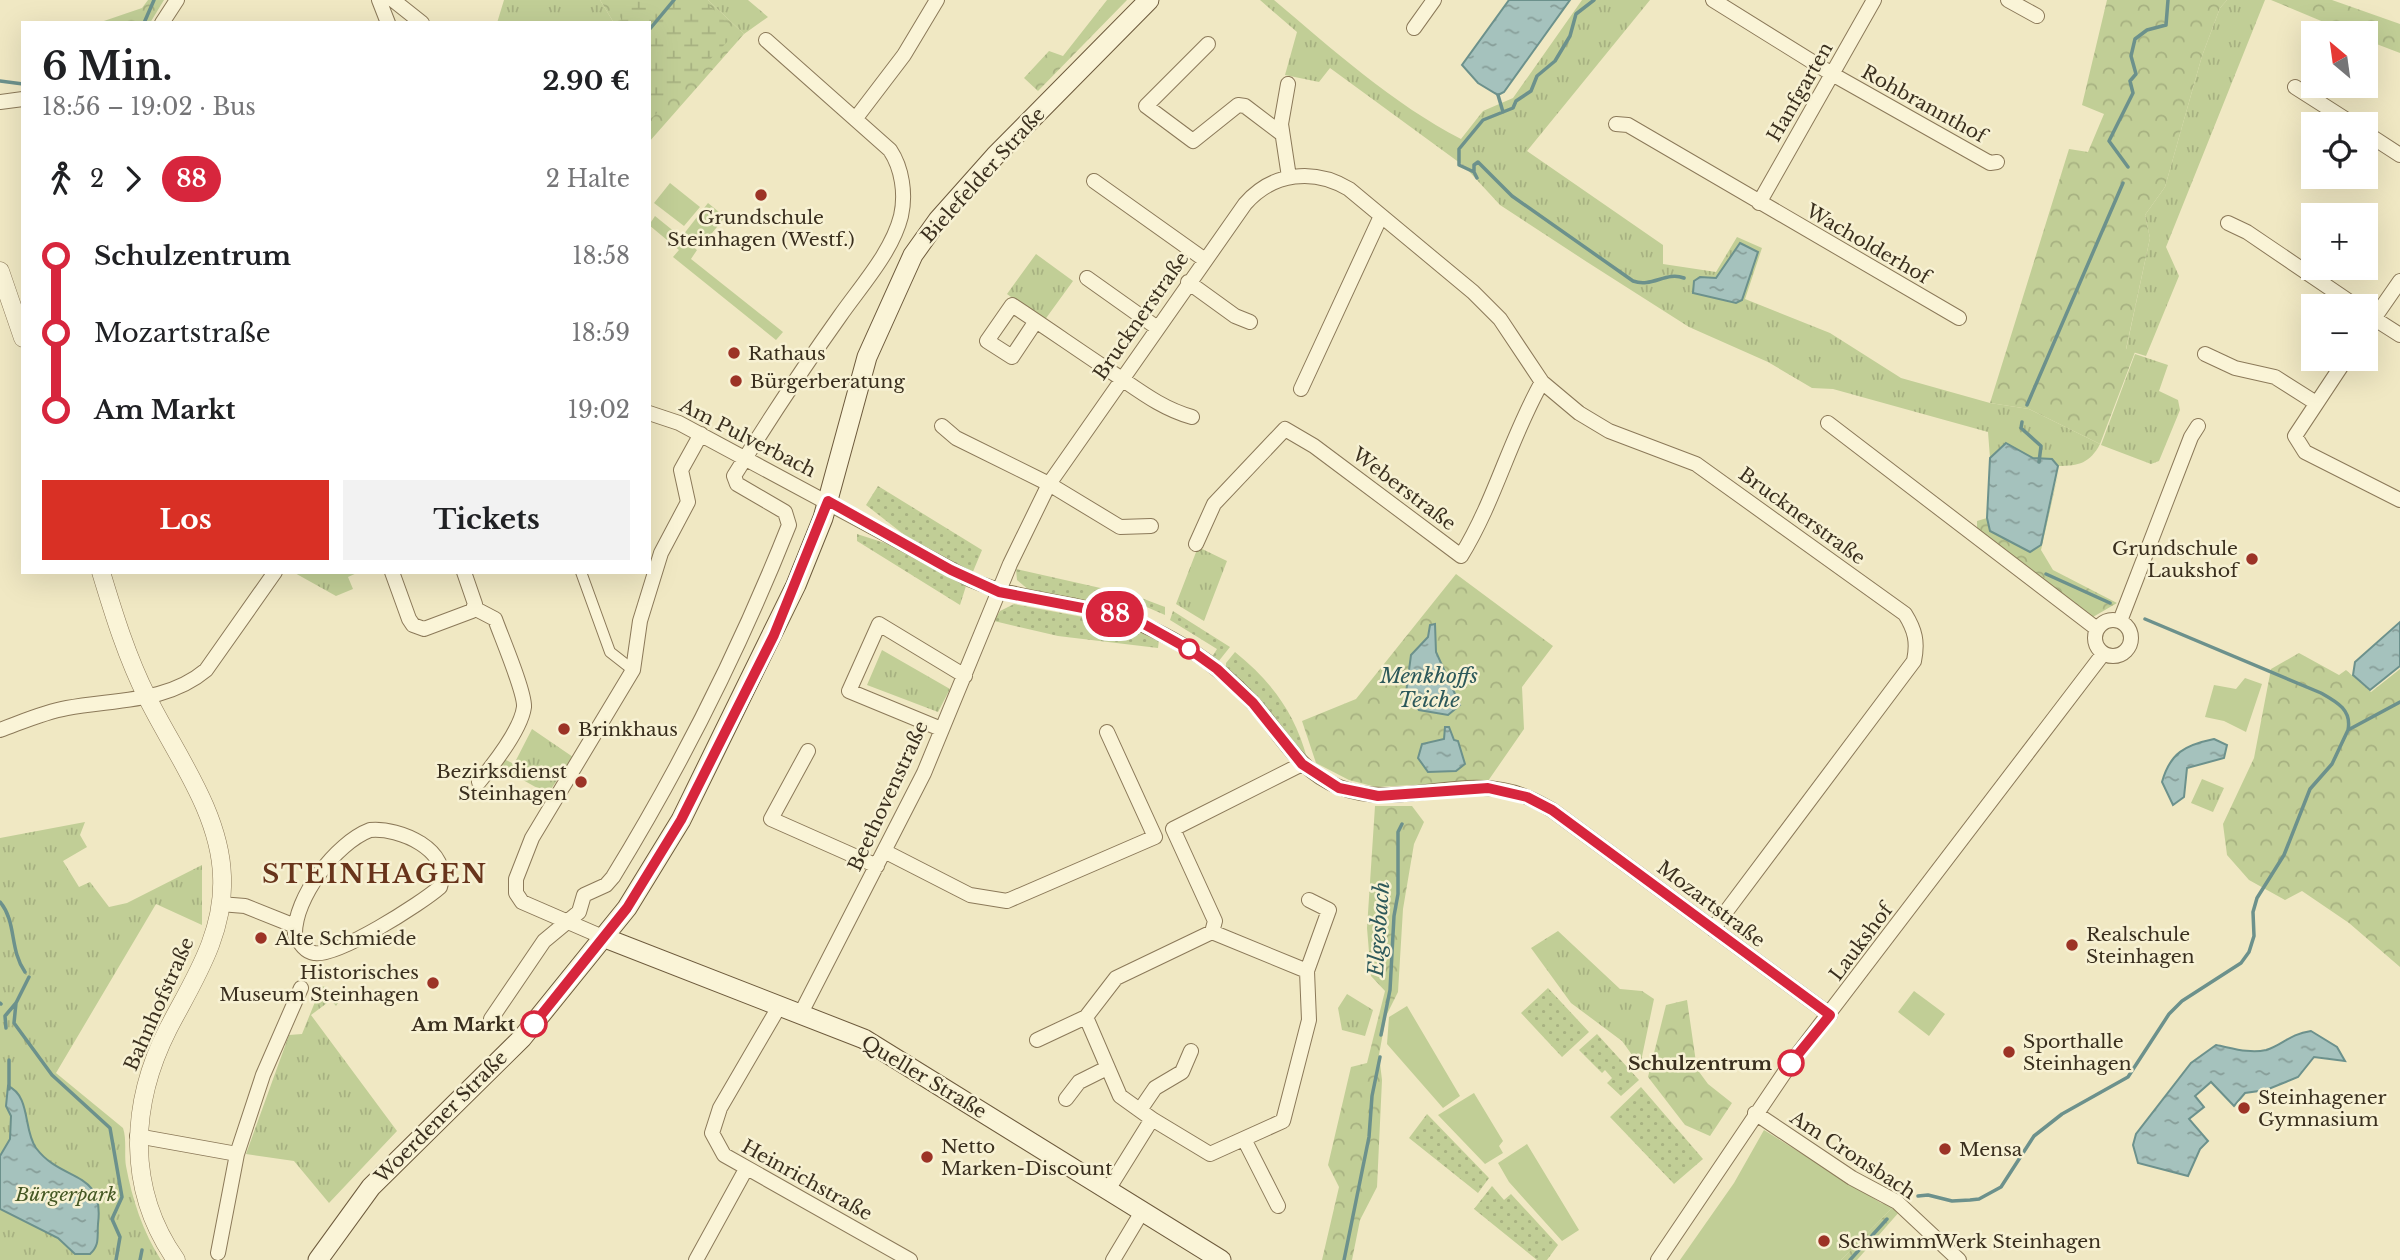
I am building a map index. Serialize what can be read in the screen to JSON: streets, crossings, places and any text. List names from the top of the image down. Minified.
{"streets":{"main road":["Bielefelder Straße","Queller Straße","Woerdener Straße"],"street":["Hanfgarten","Rohbrannthof","Wacholderhof","Brucknerstraße","Am Pulverbach","Weberstraße","Beethovenstraße","Mozartstraße","Laukshof","Bahnhofstraße","Am Cronsbach","Heinrichstraße"]},"crossings":[["Hanfgarten","Rohbrannthof"],["Hanfgarten","Wacholderhof"],["Bielefelder Straße","Am Pulverbach"],["Bielefelder Straße","Mozartstraße"],["Bielefelder Straße","Woerdener Straße"],["Brucknerstraße","Weberstraße"],["Brucknerstraße","Beethovenstraße"],["Brucknerstraße","Mozartstraße"],["Am Pulverbach","Mozartstraße"],["Am Pulverbach","Woerdener Straße"],["Beethovenstraße","Mozartstraße"],["Beethovenstraße","Queller Straße"],["Mozartstraße","Laukshof"],["Mozartstraße","Woerdener Straße"],["Laukshof","Am Cronsbach"],["Queller Straße","Woerdener Straße"],["Queller Straße","Heinrichstraße"]],"districts":["STEINHAGEN"],"water":["Menkhoffs Teiche","Elgesbach"],"parks":["Bürgerpark"],"places":["Grundschule Steinhagen (Westf.)","Rathaus","Bürgerberatung","Grundschule Laukshof","Brinkhaus","Bezirksdienst Steinhagen","Alte Schmiede","Realschule Steinhagen","Historisches Museum Steinhagen","Am Markt","Sporthalle Steinhagen","Schulzentrum","Steinhagener Gymnasium","Mensa","Netto Marken-Discount","SchwimmWerk Steinhagen"],"lines":["bus line 88"],"north":"top left","page":{"on_map":"88","map_buttons":["+","−"],"heading":["6 Min.","18:56 – 19:02 · Bus","2.90 €"],"legs":["2","88","2 Halte"],"list":[{"name":"Schulzentrum","value":"18:58"},{"name":"Mozartstraße","value":"18:59"},{"name":"Am Markt","value":"19:02"}],"buttons":["Los","Tickets"]}}
